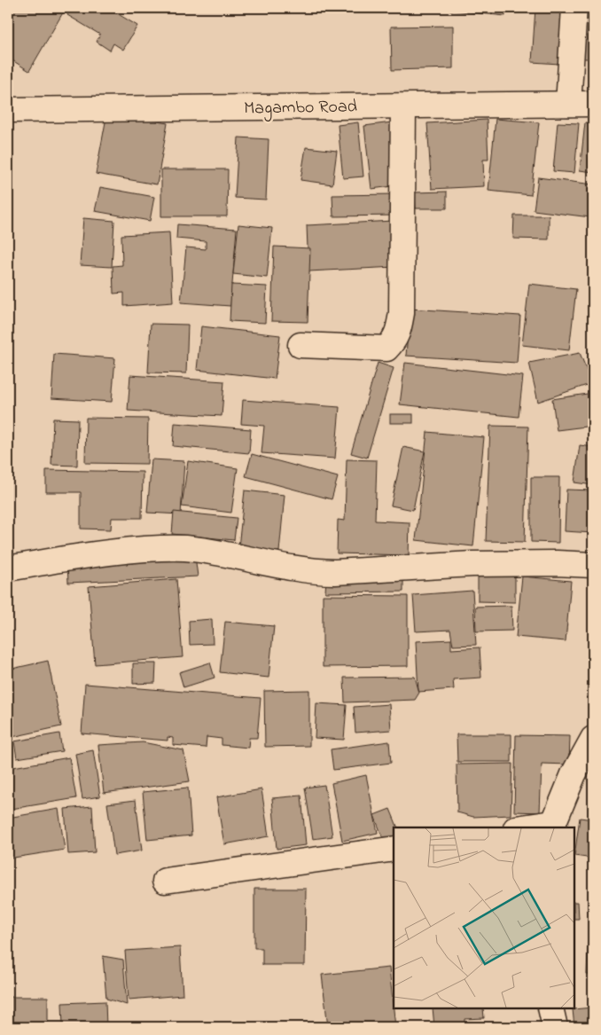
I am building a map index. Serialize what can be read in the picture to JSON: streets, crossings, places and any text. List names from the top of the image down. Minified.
{"streets":{"street":["Magambo Road"]}}
